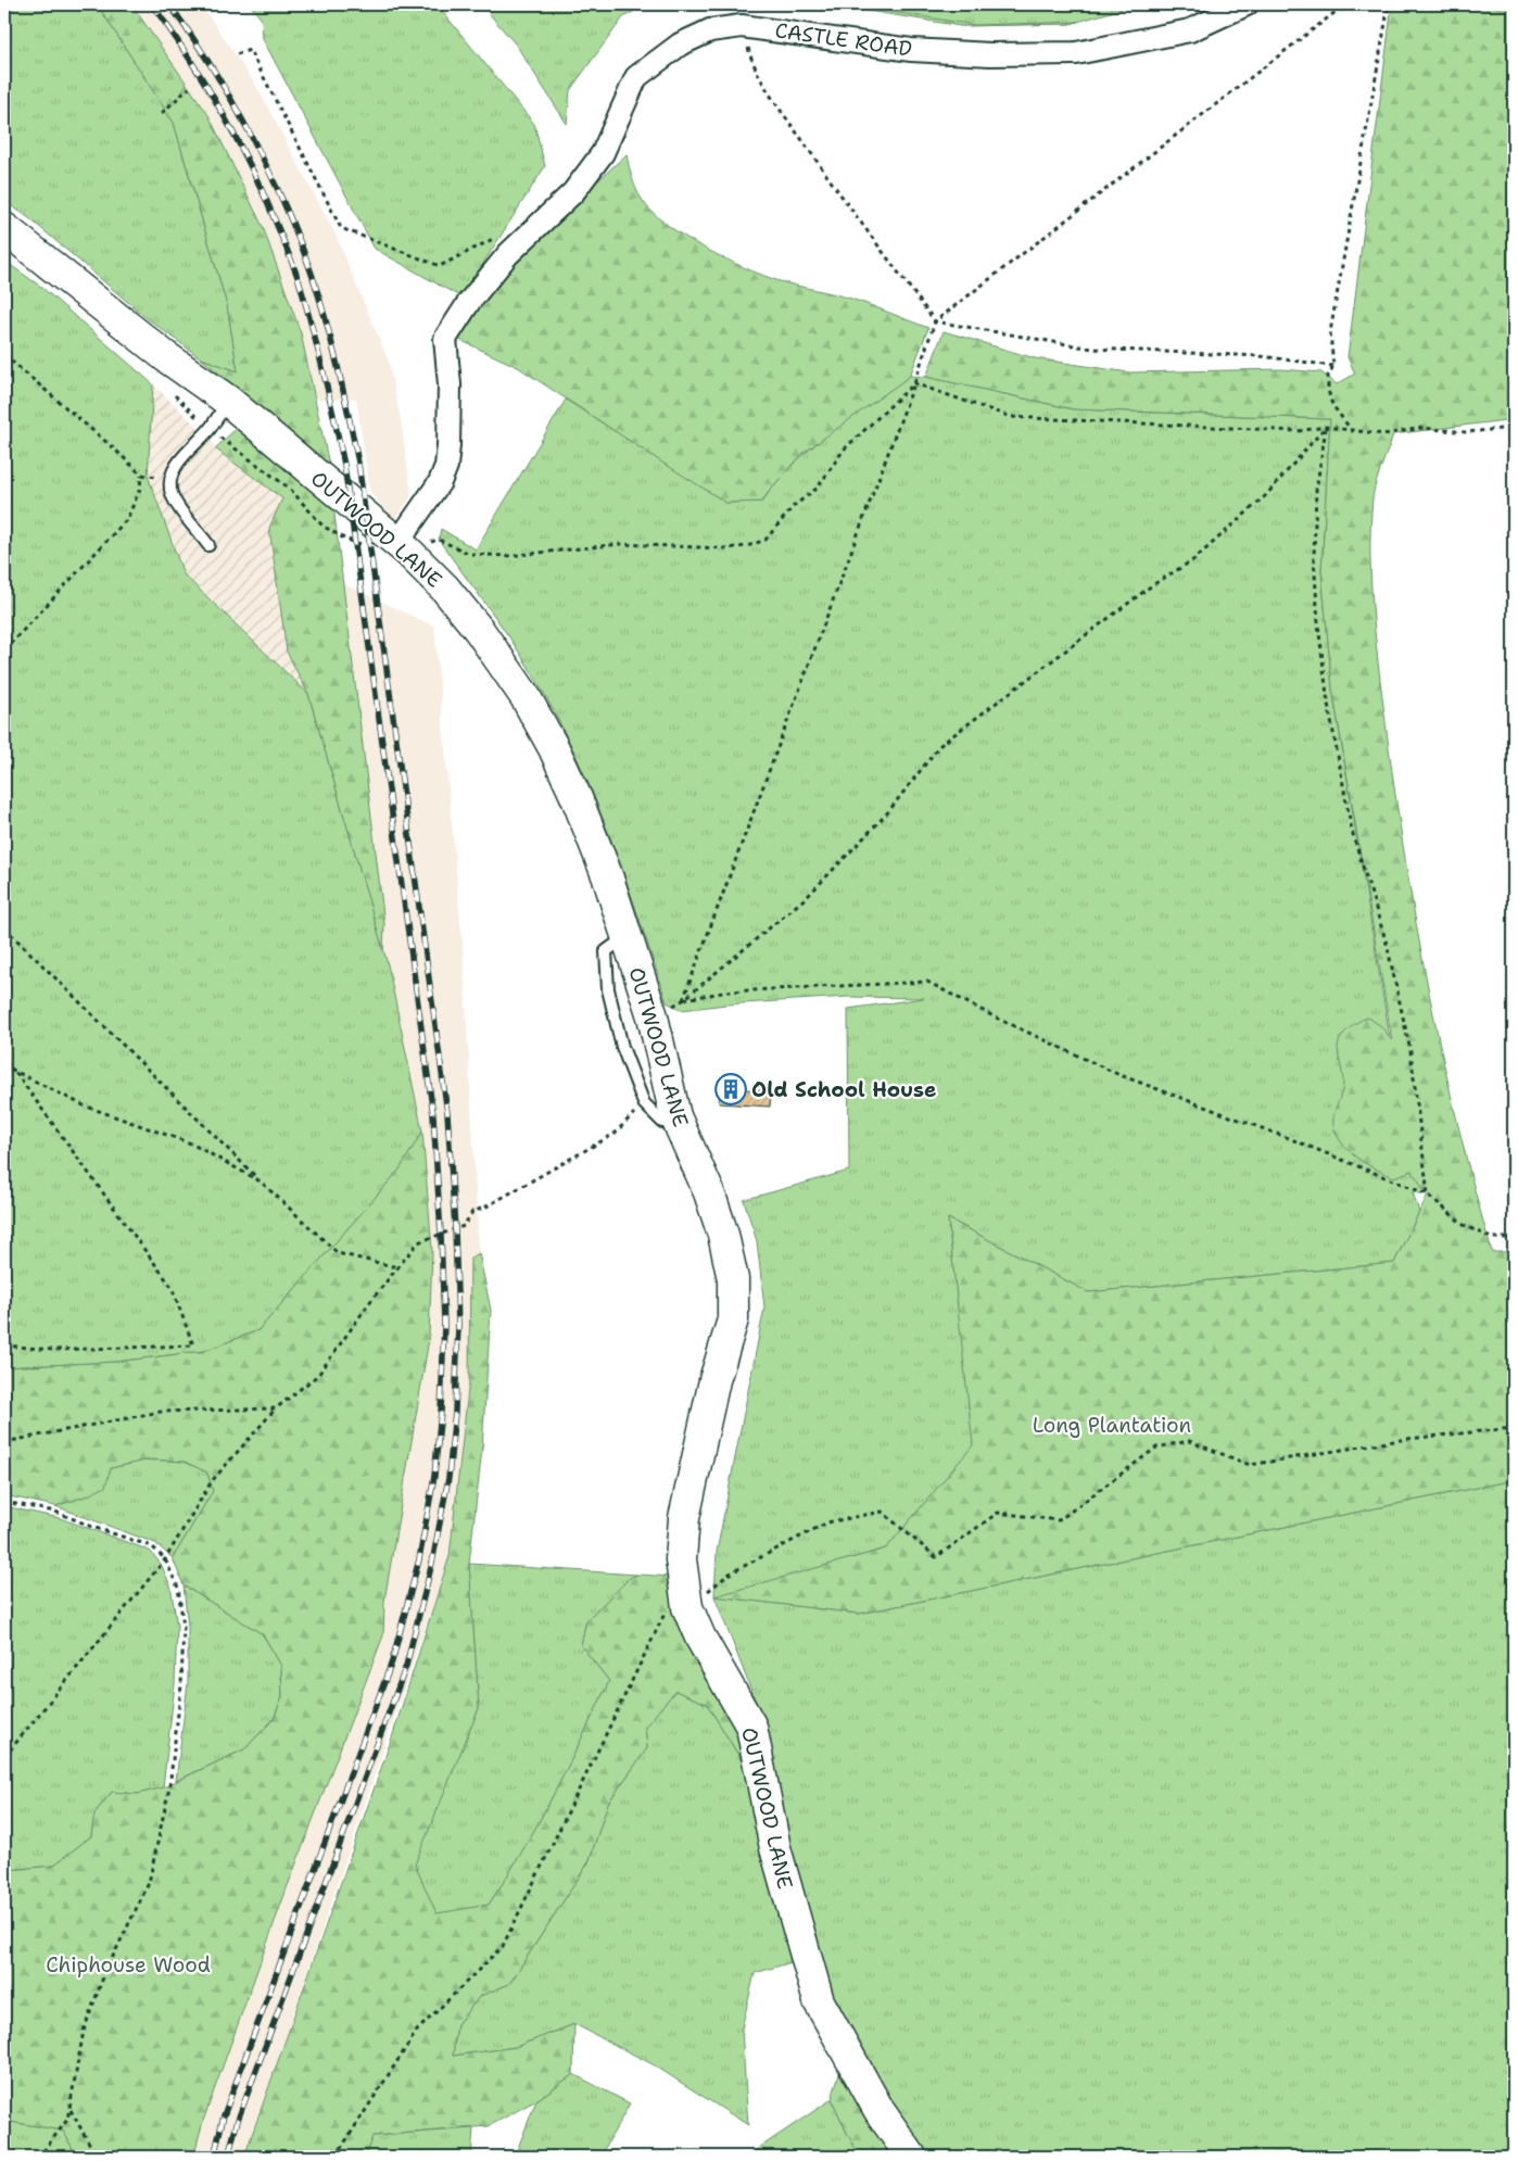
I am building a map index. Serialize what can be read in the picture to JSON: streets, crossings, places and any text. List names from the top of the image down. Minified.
{"streets":{"main road":["OUTWOOD LANE"],"street":["CASTLE ROAD"]},"crossings":[["CASTLE ROAD","OUTWOOD LANE"]],"parks":["Long Plantation","Chiphouse Wood"],"places":{"building":["Old School House"]}}
